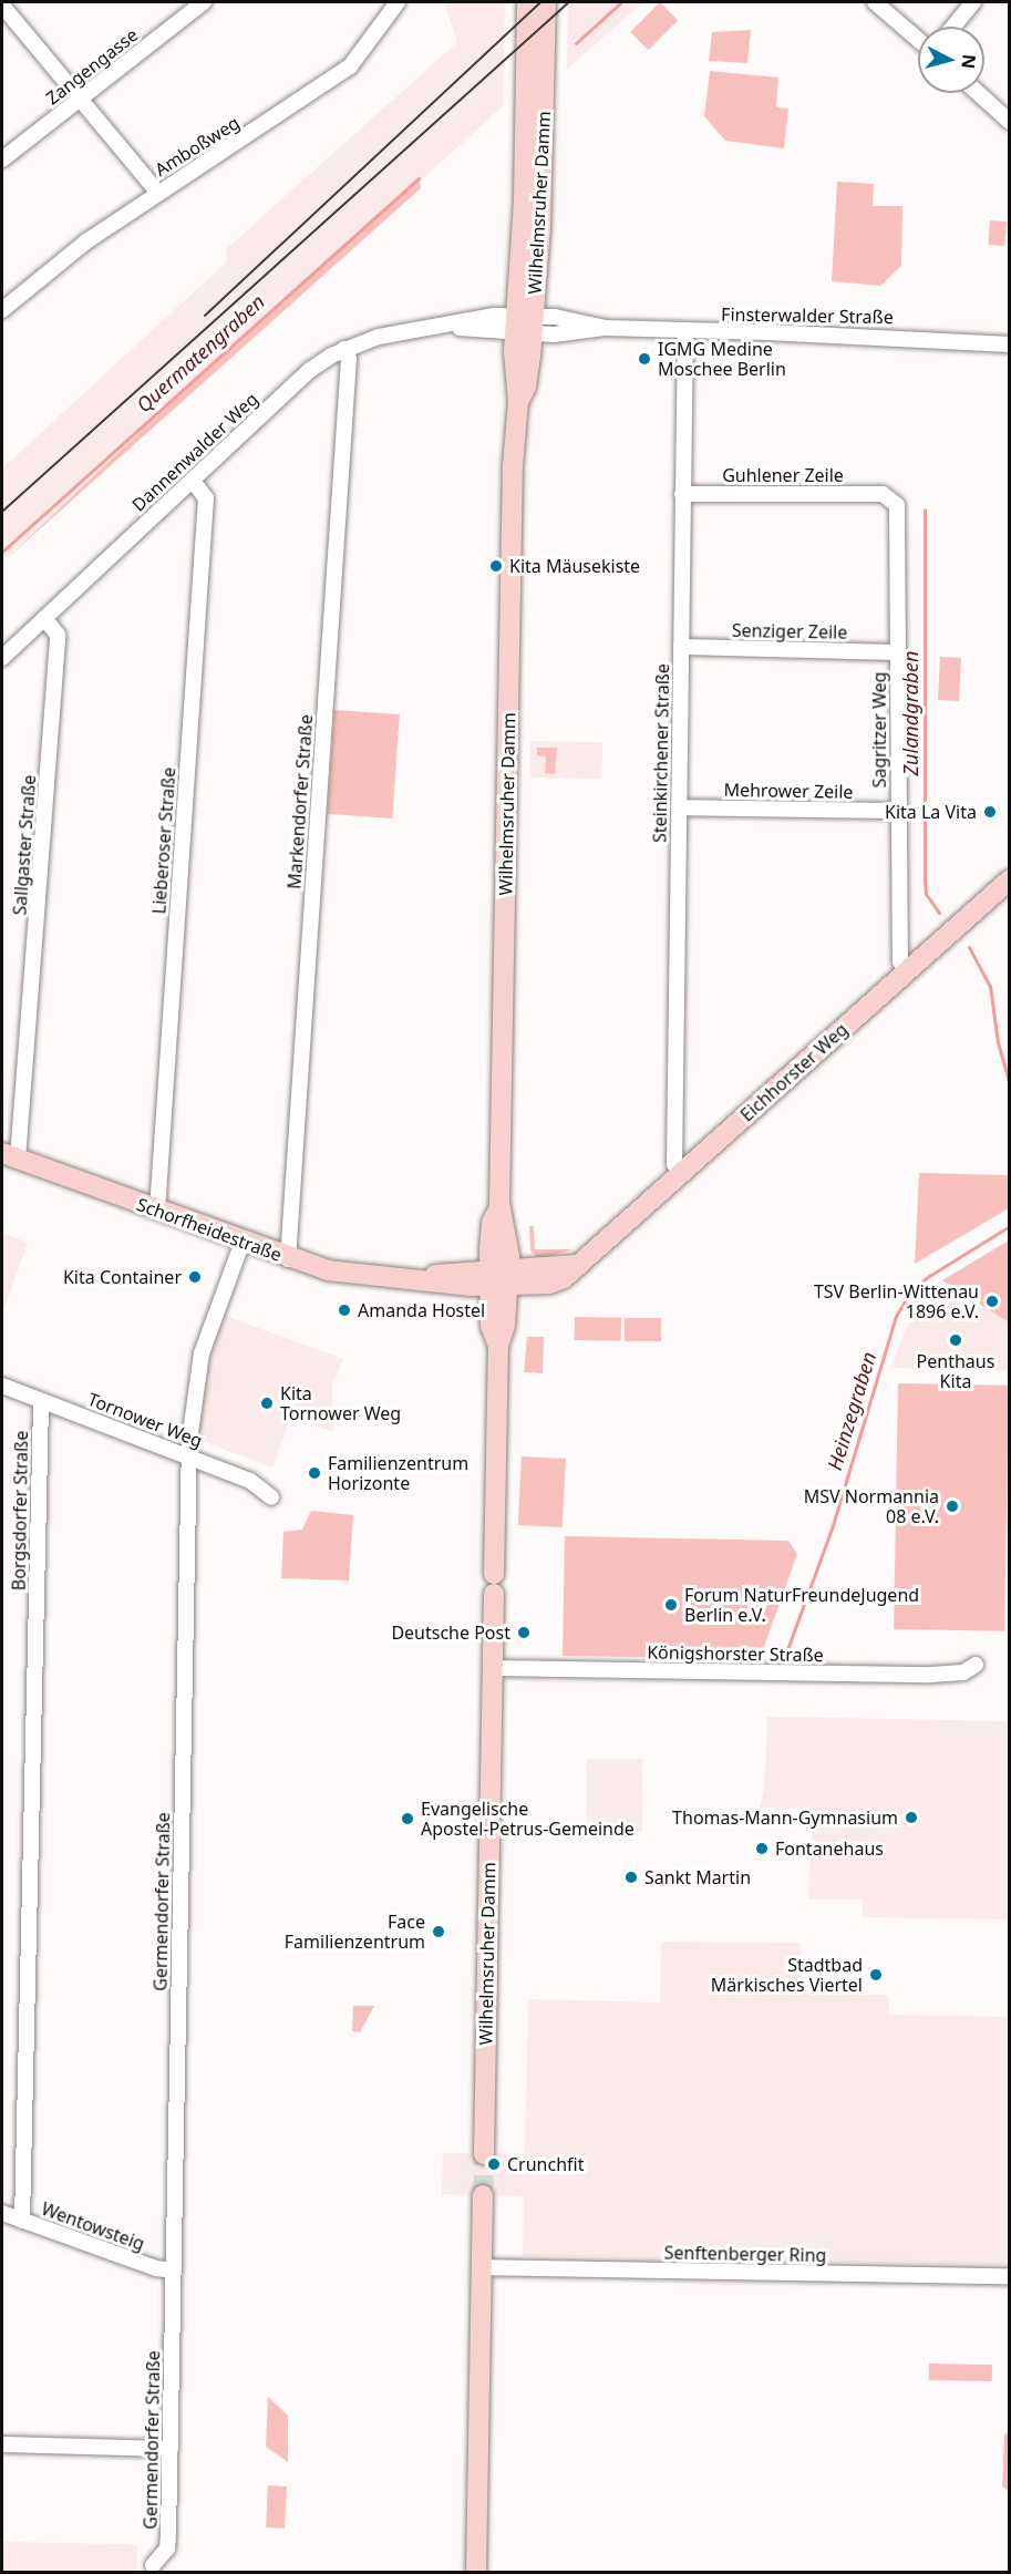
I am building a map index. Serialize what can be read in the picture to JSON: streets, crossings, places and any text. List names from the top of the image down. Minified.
{"streets":{"main road":["Wilhelmsruher Damm","Eichhorster Weg","Schorfheidestraße"],"street":["Zangengasse","Amboßweg","Finsterwalder Straße","Dannenwalder Weg","Guhlener Zeile","Senziger Zeile","Sagritzer Weg","Steinkirchener Straße","Mehrower Zeile","Markendorfer Straße","Lieberoser Straße","Sallgaster Straße","Tornower Weg","Borgsdorfer Straße","Königshorster Straße","Germendorfer Straße","Wentowsteig","Senftenberger Ring"]},"crossings":[["Wilhelmsruher Damm","Finsterwalder Straße"],["Wilhelmsruher Damm","Dannenwalder Weg"],["Wilhelmsruher Damm","Eichhorster Weg"],["Wilhelmsruher Damm","Schorfheidestraße"],["Wilhelmsruher Damm","Königshorster Straße"],["Finsterwalder Straße","Dannenwalder Weg"],["Finsterwalder Straße","Steinkirchener Straße"],["Dannenwalder Weg","Markendorfer Straße"],["Dannenwalder Weg","Lieberoser Straße"],["Dannenwalder Weg","Sallgaster Straße"],["Guhlener Zeile","Sagritzer Weg"],["Guhlener Zeile","Steinkirchener Straße"],["Senziger Zeile","Sagritzer Weg"],["Senziger Zeile","Steinkirchener Straße"],["Sagritzer Weg","Mehrower Zeile"],["Sagritzer Weg","Eichhorster Weg"],["Steinkirchener Straße","Mehrower Zeile"],["Steinkirchener Straße","Eichhorster Weg"],["Markendorfer Straße","Schorfheidestraße"],["Lieberoser Straße","Schorfheidestraße"],["Sallgaster Straße","Schorfheidestraße"],["Eichhorster Weg","Schorfheidestraße"],["Schorfheidestraße","Germendorfer Straße"],["Tornower Weg","Borgsdorfer Straße"],["Tornower Weg","Germendorfer Straße"],["Borgsdorfer Straße","Wentowsteig"],["Germendorfer Straße","Wentowsteig"]],"water":["Quermatengraben","Zulandgraben","Heinzegraben"],"places":["IGMG Medine Moschee Berlin","Kita Mäusekiste","Kita La Vita","Kita Container","TSV Berlin-Wittenau 1896 e.V.","Amanda Hostel","Penthaus Kita","Kita Tornower Weg","Familienzentrum Horizonte","MSV Normannia 08 e.V.","Forum NaturFreundeJugend Berlin e.V.","Deutsche Post","Thomas-Mann-Gymnasium","Evangelische Apostel-Petrus-Gemeinde","Fontanehaus","Sankt Martin","Face Familienzentrum","Stadtbad Märkisches Viertel","Crunchfit"],"north":"right"}
